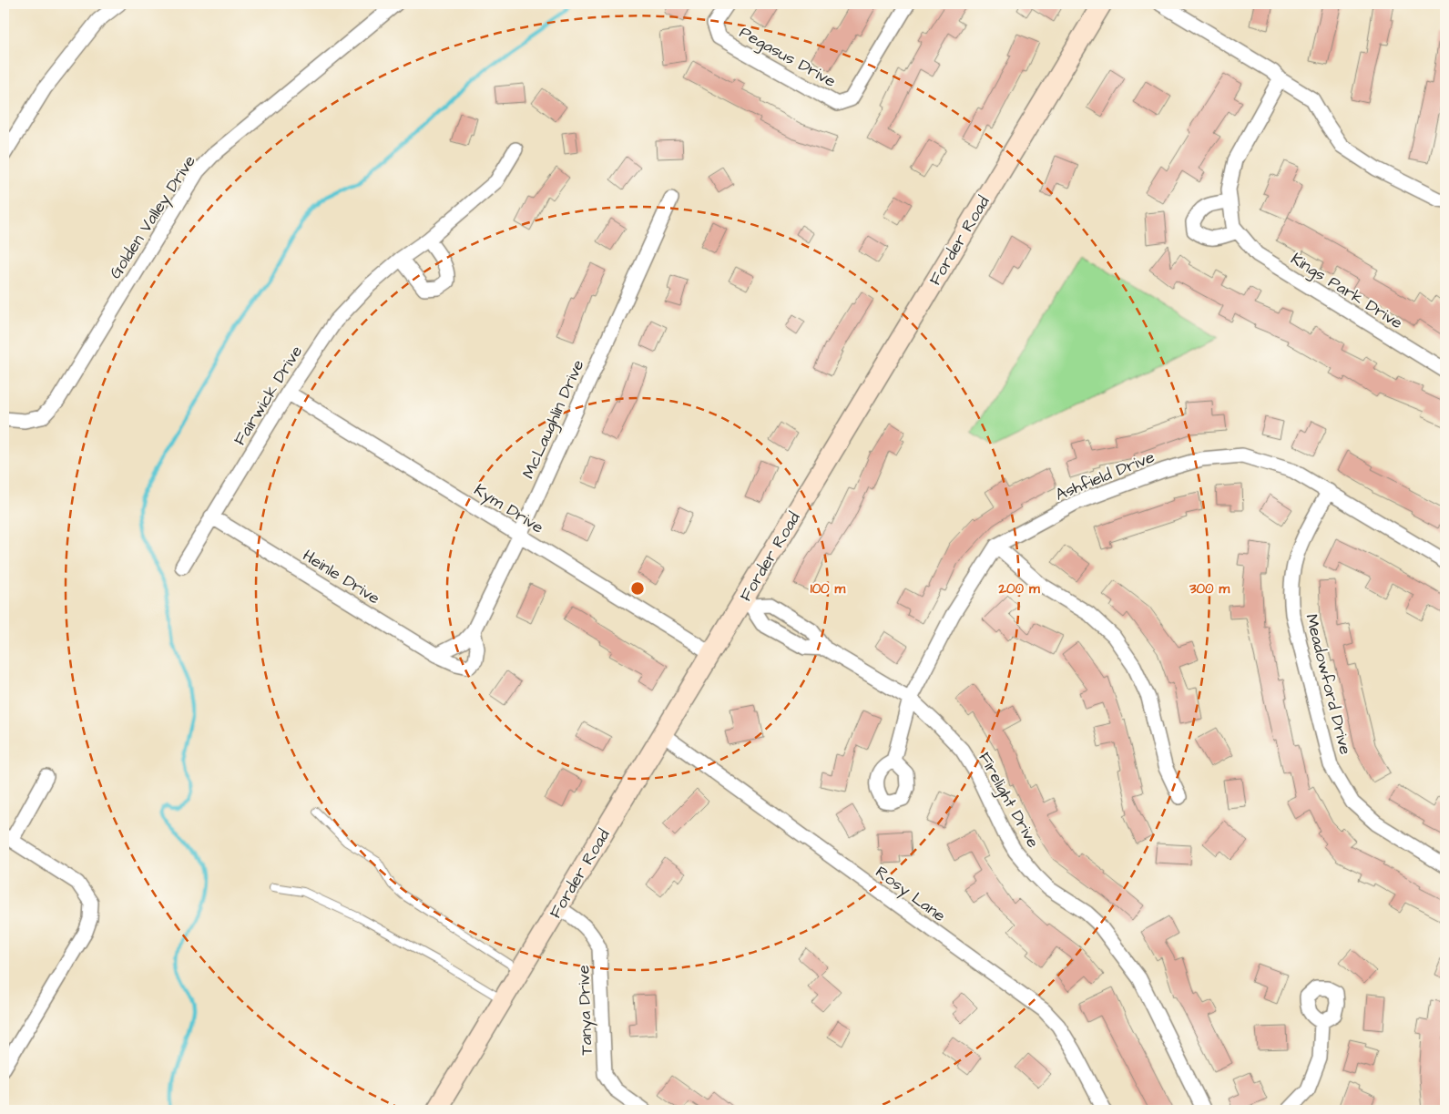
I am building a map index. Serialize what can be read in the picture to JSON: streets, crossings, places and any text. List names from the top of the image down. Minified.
{"streets":{"main road":["Forder Road"],"street":["Pegasus Drive","Golden Valley Drive","Kings Park Drive","Fairwick Drive","McLaughlin Drive","Ashfield Drive","Kym Drive","Heinle Drive","Meadowford Drive","Firelight Drive","Rosy Lane","Tanya Drive"]},"crossings":[["Forder Road","Kym Drive"],["Forder Road","Firelight Drive"],["Forder Road","Rosy Lane"],["Forder Road","Tanya Drive"],["Fairwick Drive","Kym Drive"],["Fairwick Drive","Heinle Drive"],["McLaughlin Drive","Kym Drive"],["McLaughlin Drive","Heinle Drive"],["Ashfield Drive","Meadowford Drive"],["Ashfield Drive","Firelight Drive"]],"rings":["100 m","200 m","300 m"]}
